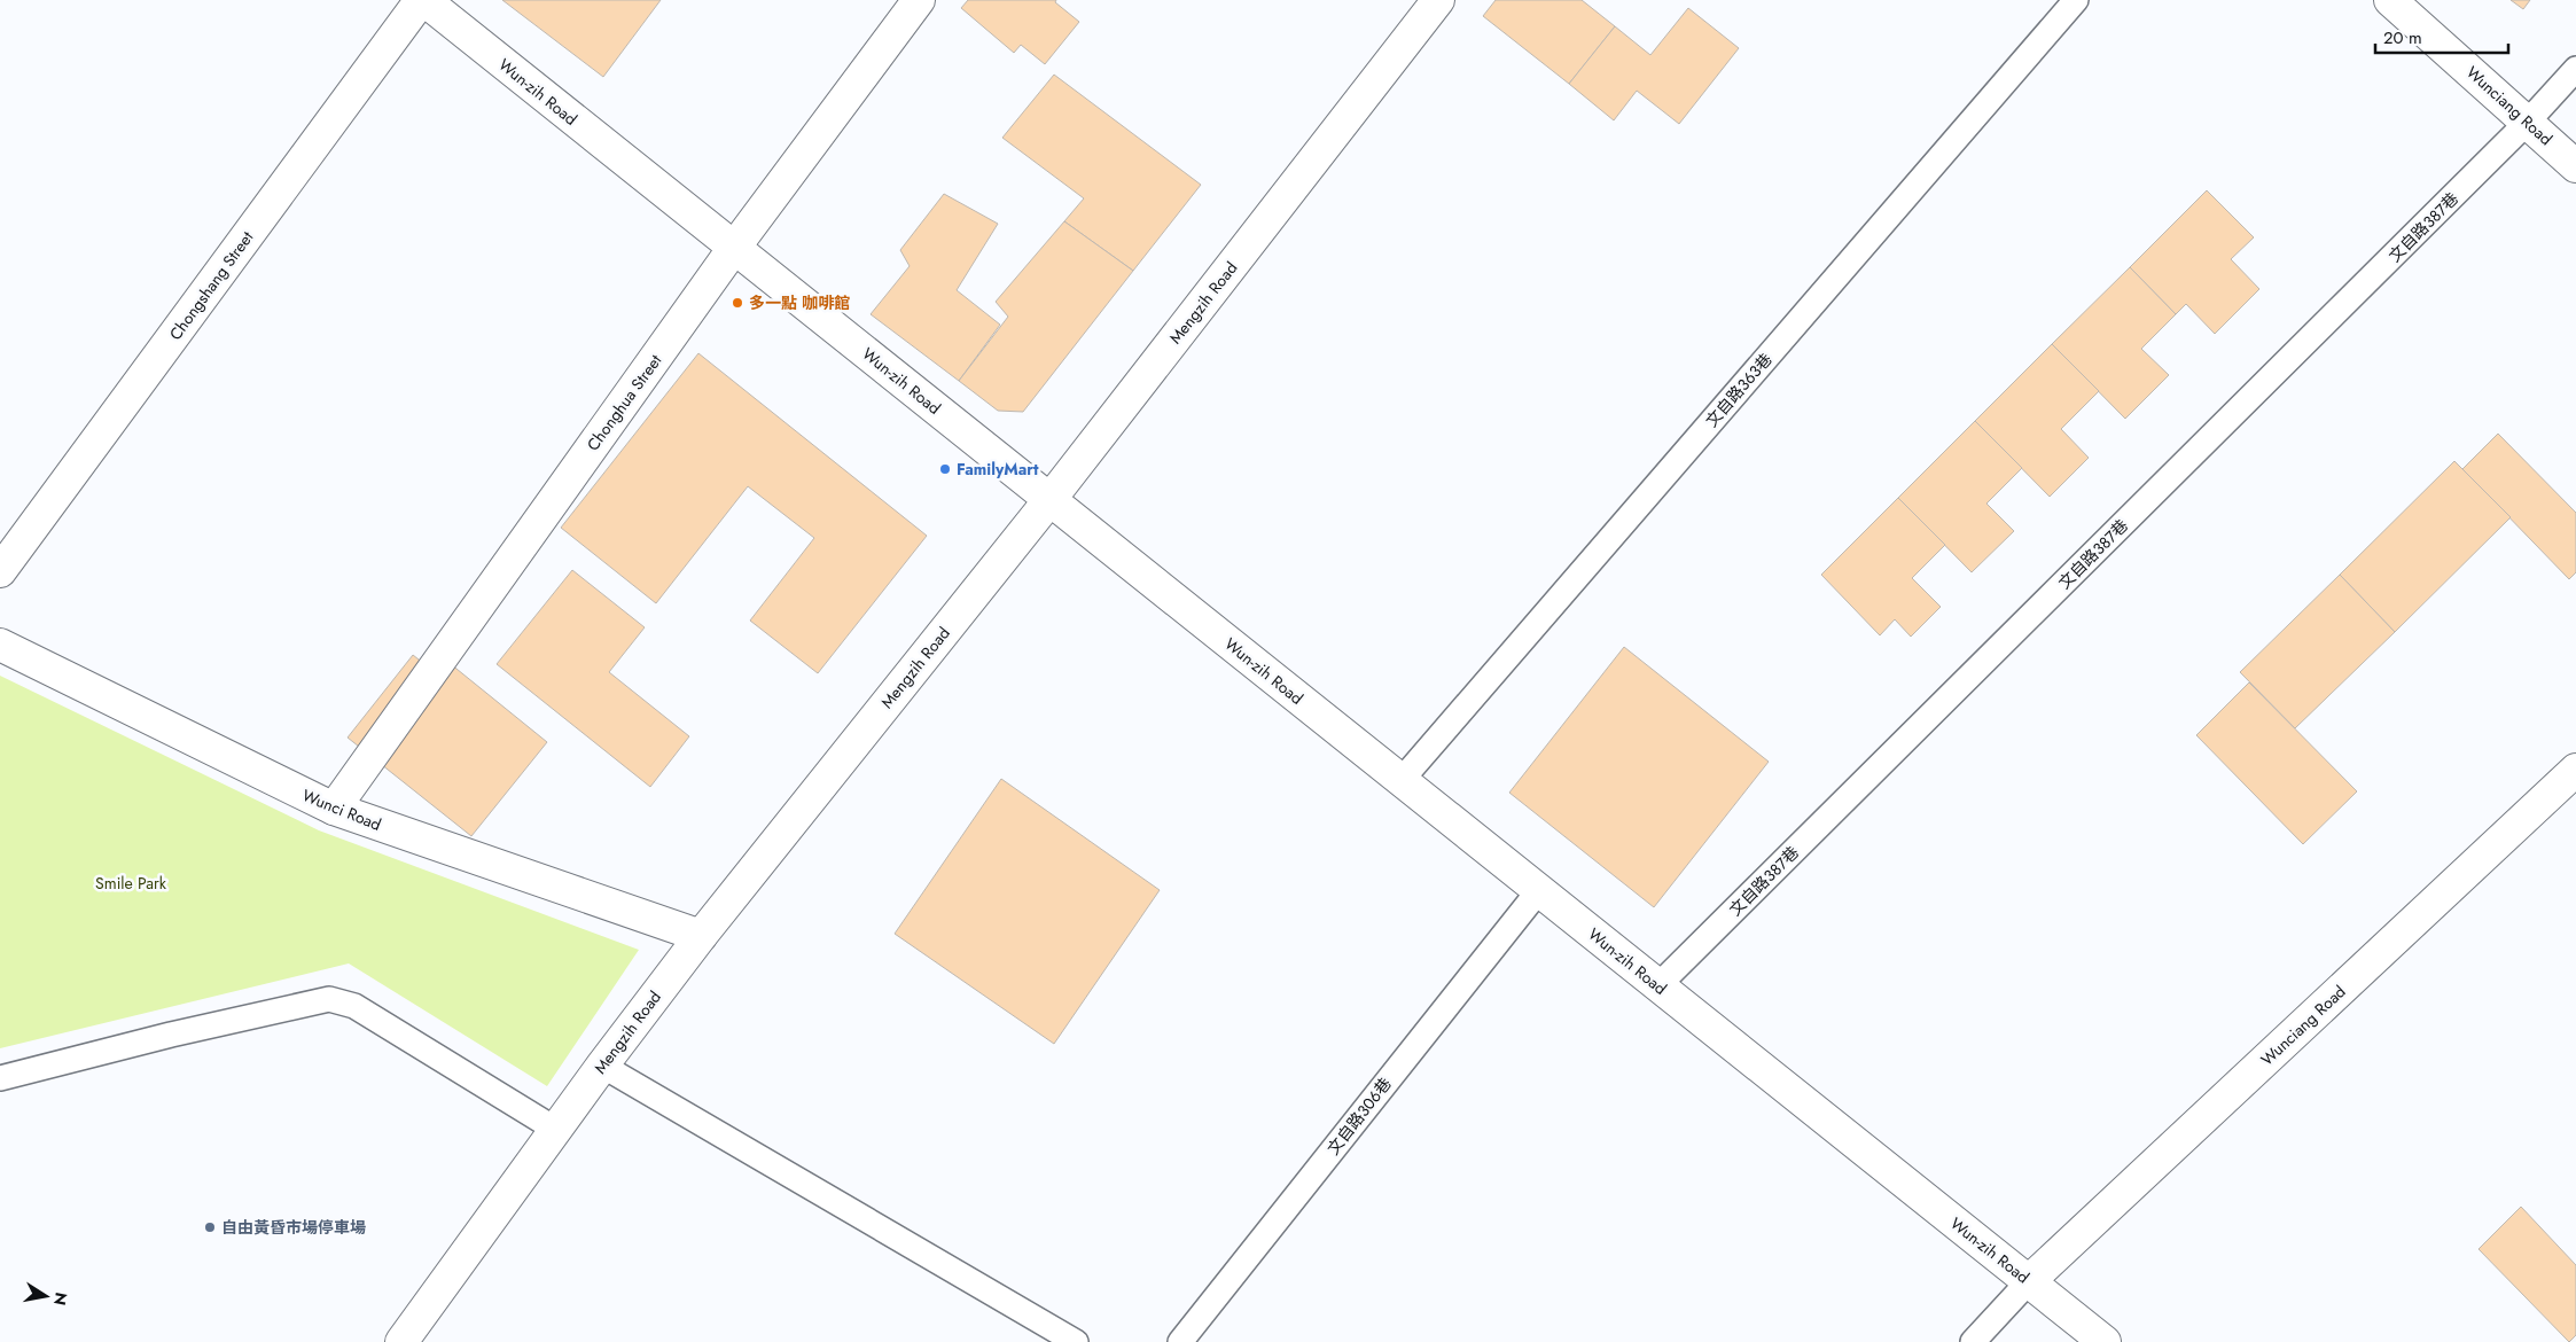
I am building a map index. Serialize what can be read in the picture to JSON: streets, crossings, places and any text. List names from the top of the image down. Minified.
{"streets":{"street":["Wun-zih Road","Wunciang Road","Chongshang Street","Mengzih Road","Chonghua Street","Wunci Road"],"lane":["文自路387巷","文自路363巷","文自路306巷"]},"crossings":[["Wun-zih Road","Wunciang Road"],["Wun-zih Road","文自路387巷"],["Wun-zih Road","Chongshang Street"],["Wun-zih Road","Mengzih Road"],["Wun-zih Road","文自路363巷"],["Wun-zih Road","Chonghua Street"],["Wun-zih Road","文自路306巷"],["Wunciang Road","文自路387巷"],["Mengzih Road","Wunci Road"],["Chonghua Street","Wunci Road"]],"parks":["Smile Park"],"places":["多一點 咖啡館","FamilyMart","自由黃昏市場停車場"],"scale_bar":"20 m","north":"right"}
